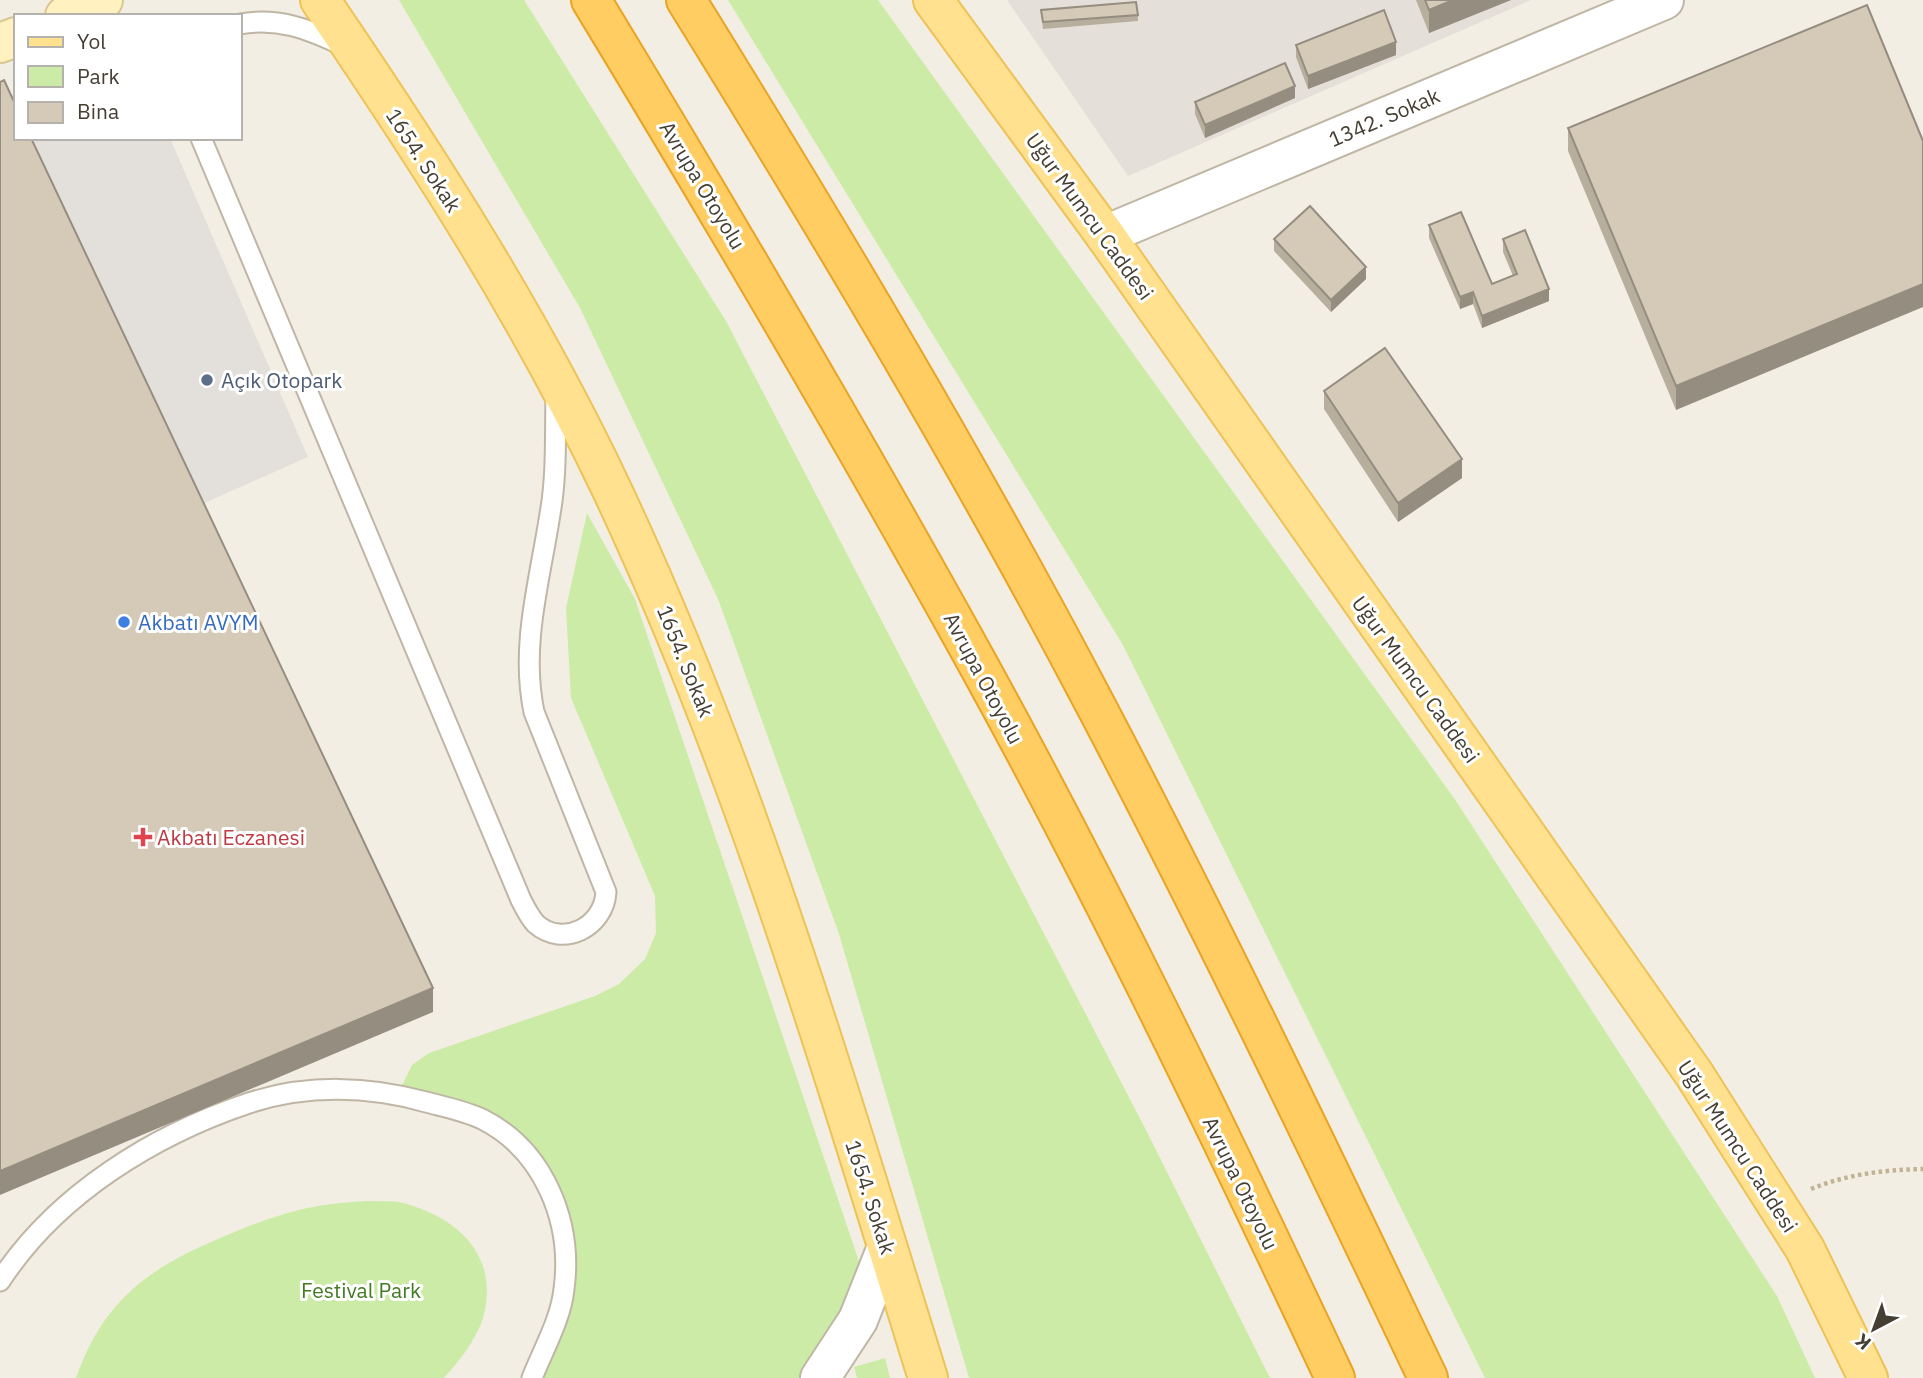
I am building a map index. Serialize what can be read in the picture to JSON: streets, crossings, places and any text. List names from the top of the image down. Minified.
{"streets":{"highway":["Avrupa Otoyolu"],"main road":["1654. Sokak","Uğur Mumcu Caddesi"],"street":["1342. Sokak"]},"crossings":[["1342. Sokak","Uğur Mumcu Caddesi"]],"parks":["Festival Park"],"places":{"other":["Açık Otopark","Akbatı AVYM"],"health":["Akbatı Eczanesi"]},"legend":["Yol","Park","Bina"],"north":"bottom left"}
